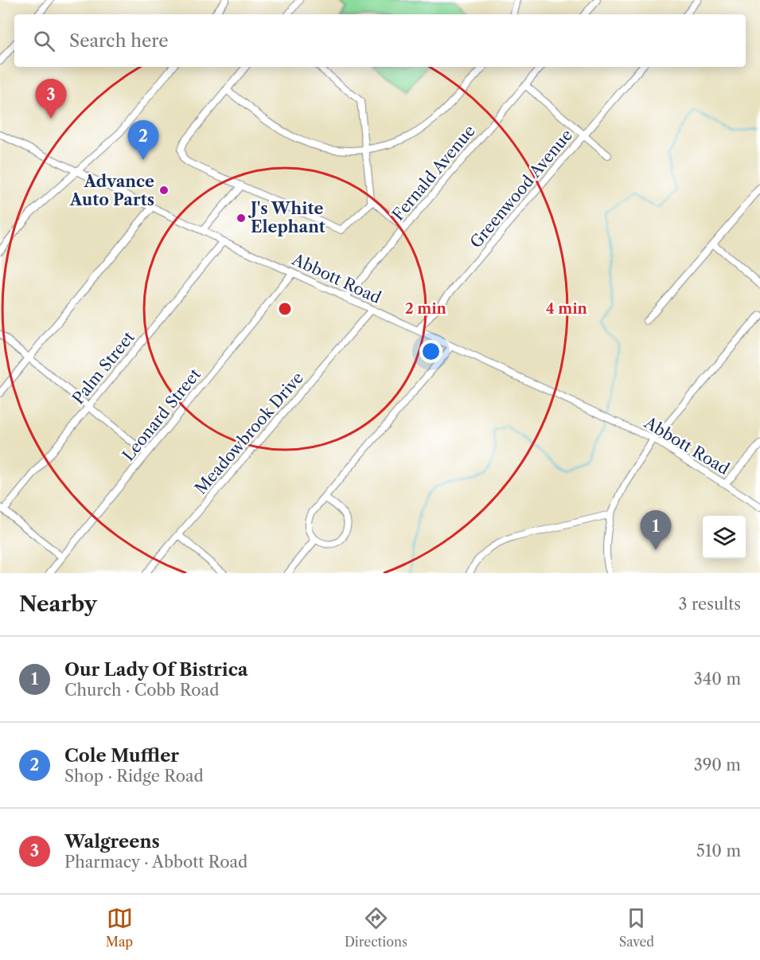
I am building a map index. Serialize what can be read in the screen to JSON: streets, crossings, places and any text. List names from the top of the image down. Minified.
{"streets":{"street":["Fernald Avenue","Greenwood Avenue","Abbott Road","Palm Street","Leonard Street","Meadowbrook Drive"]},"crossings":[["Fernald Avenue","Abbott Road"],["Greenwood Avenue","Abbott Road"],["Abbott Road","Palm Street"],["Abbott Road","Leonard Street"],["Abbott Road","Meadowbrook Drive"]],"places":["Advance Auto Parts","J's White Elephant"],"page":{"search":"Search here","pins":["3","2","1"],"heading":["Nearby","3 results"],"list":[{"mark":"1","name":"Our Lady Of Bistrica","note":"Church · Cobb Road","value":"340 m"},{"mark":"2","name":"Cole Muffler","note":"Shop · Ridge Road","value":"390 m"},{"mark":"3","name":"Walgreens","note":"Pharmacy · Abbott Road","value":"510 m"}],"nav":["Map","Directions","Saved"]},"rings":["2 min","4 min"]}
